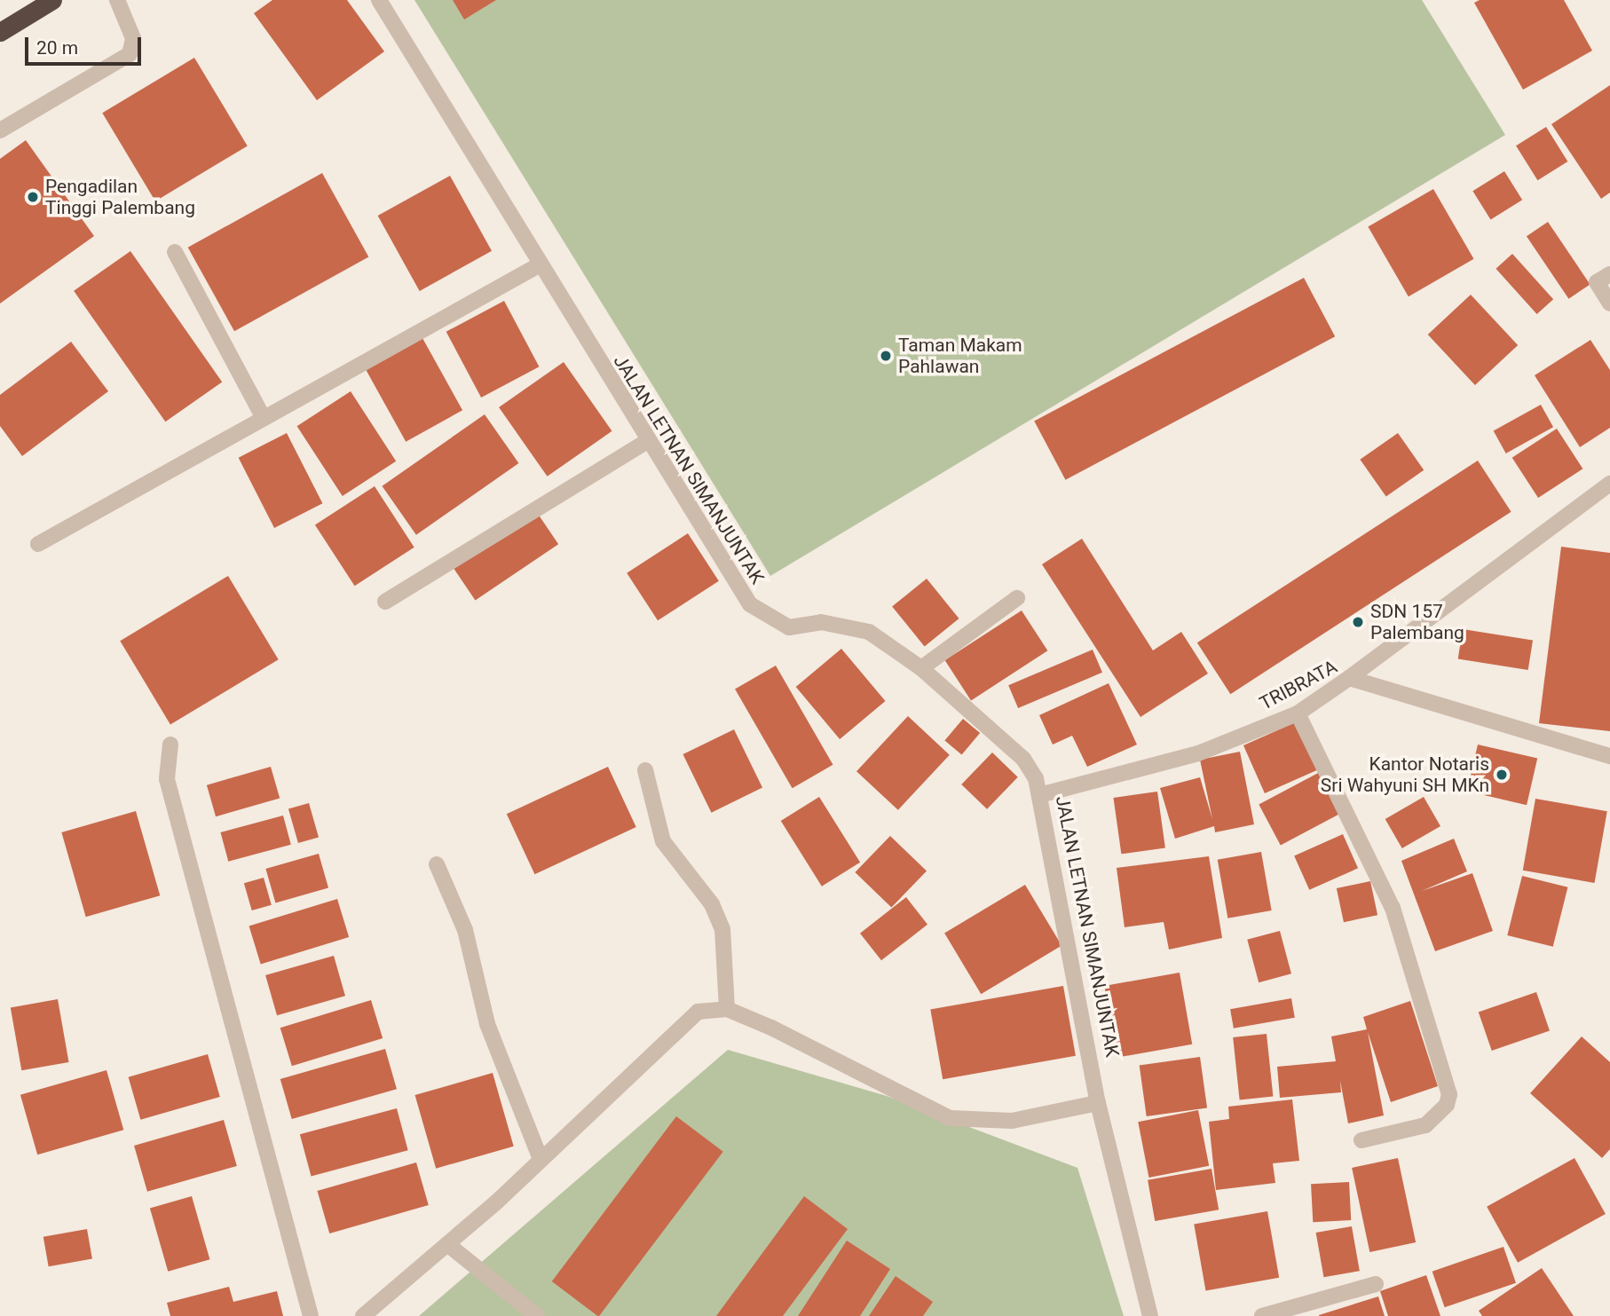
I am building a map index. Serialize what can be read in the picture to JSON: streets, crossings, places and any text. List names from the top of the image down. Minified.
{"streets":{"street":["JALAN LETNAN SIMANJUNTAK","TRIBRATA"]},"crossings":[["JALAN LETNAN SIMANJUNTAK","TRIBRATA"]],"places":["Pengadilan Tinggi Palembang","Taman Makam Pahlawan","SDN 157 Palembang","Kantor Notaris Sri Wahyuni SH MKn"],"scale_bar":"20 m"}
